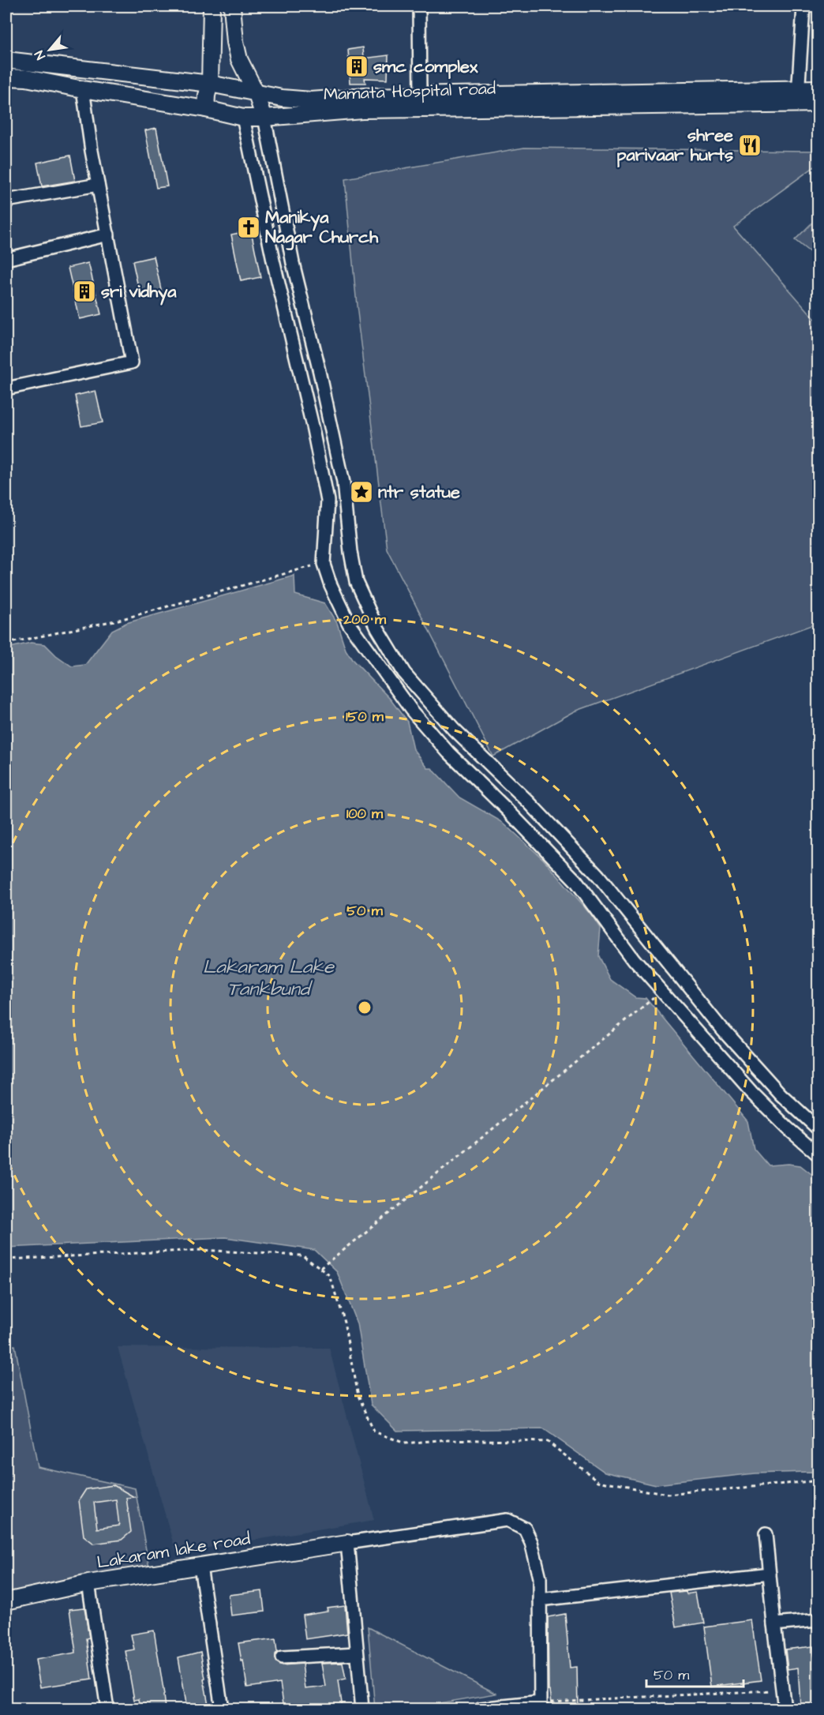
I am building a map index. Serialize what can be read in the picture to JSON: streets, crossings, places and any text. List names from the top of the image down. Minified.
{"streets":{"street":["Mamata Hospital road","Lakaram lake road"]},"water":["Lakaram Lake Tankbund"],"places":{"building":["smc complex","sri vidhya"],"restaurant":["shree parivaar hurts"],"church":["Manikya Nagar Church"],"place":["ntr statue"]},"scale_bar":"50 m","north":"bottom left","rings":["200 m","150 m","100 m","50 m"]}
